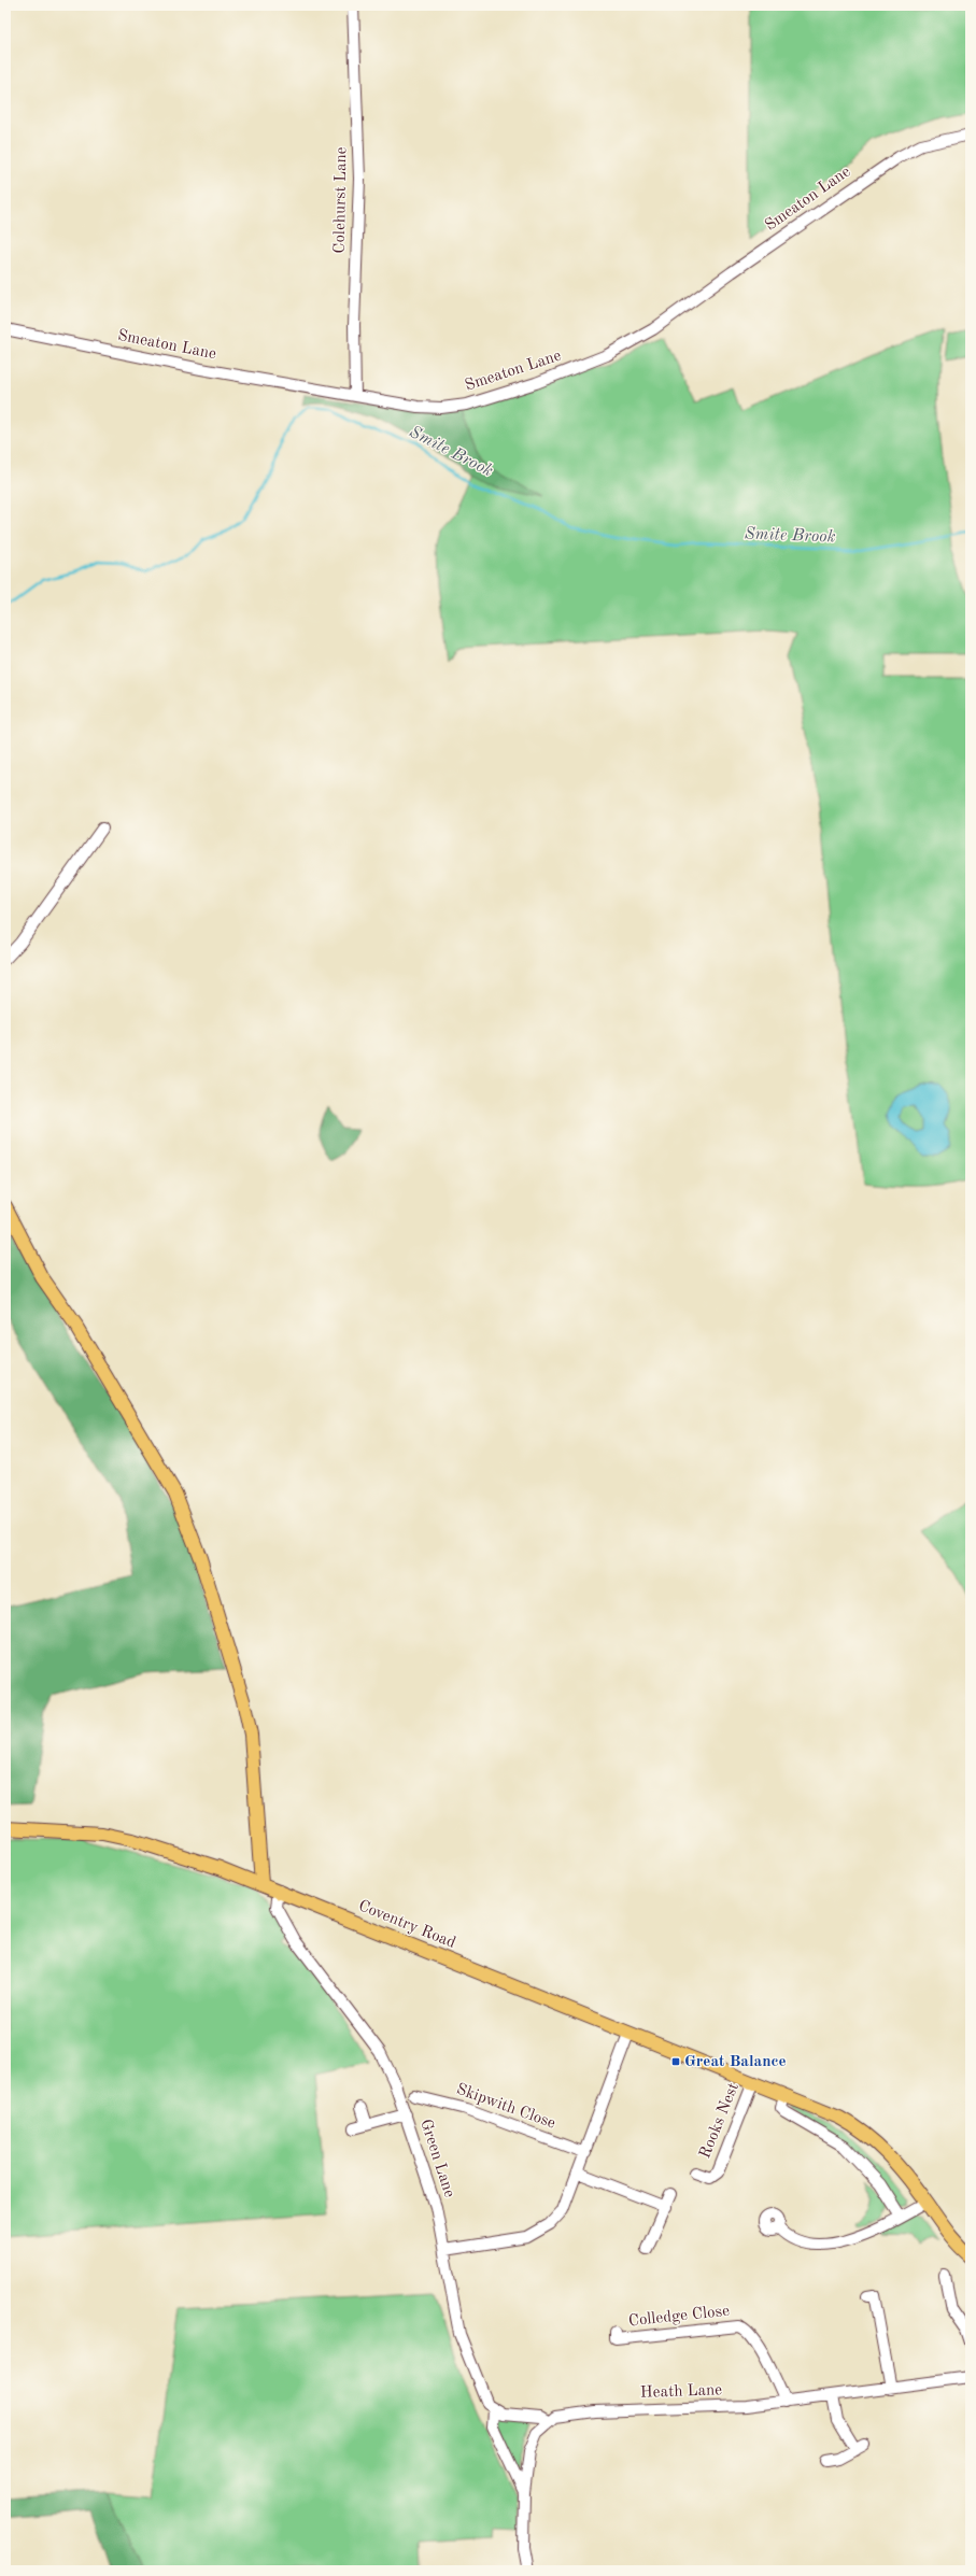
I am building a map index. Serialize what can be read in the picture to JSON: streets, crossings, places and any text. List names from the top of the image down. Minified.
{"streets":{"main road":["Coventry Road"],"street":["Smeaton Lane","Colehurst Lane","Skipwith Close","Rooks Nest","Green Lane","Colledge Close","Heath Lane"]},"crossings":[["Smeaton Lane","Colehurst Lane"],["Coventry Road","Rooks Nest"],["Coventry Road","Green Lane"],["Colledge Close","Heath Lane"]],"water":["Smite Brook"],"places":{"transit":["Great Balance"]}}
